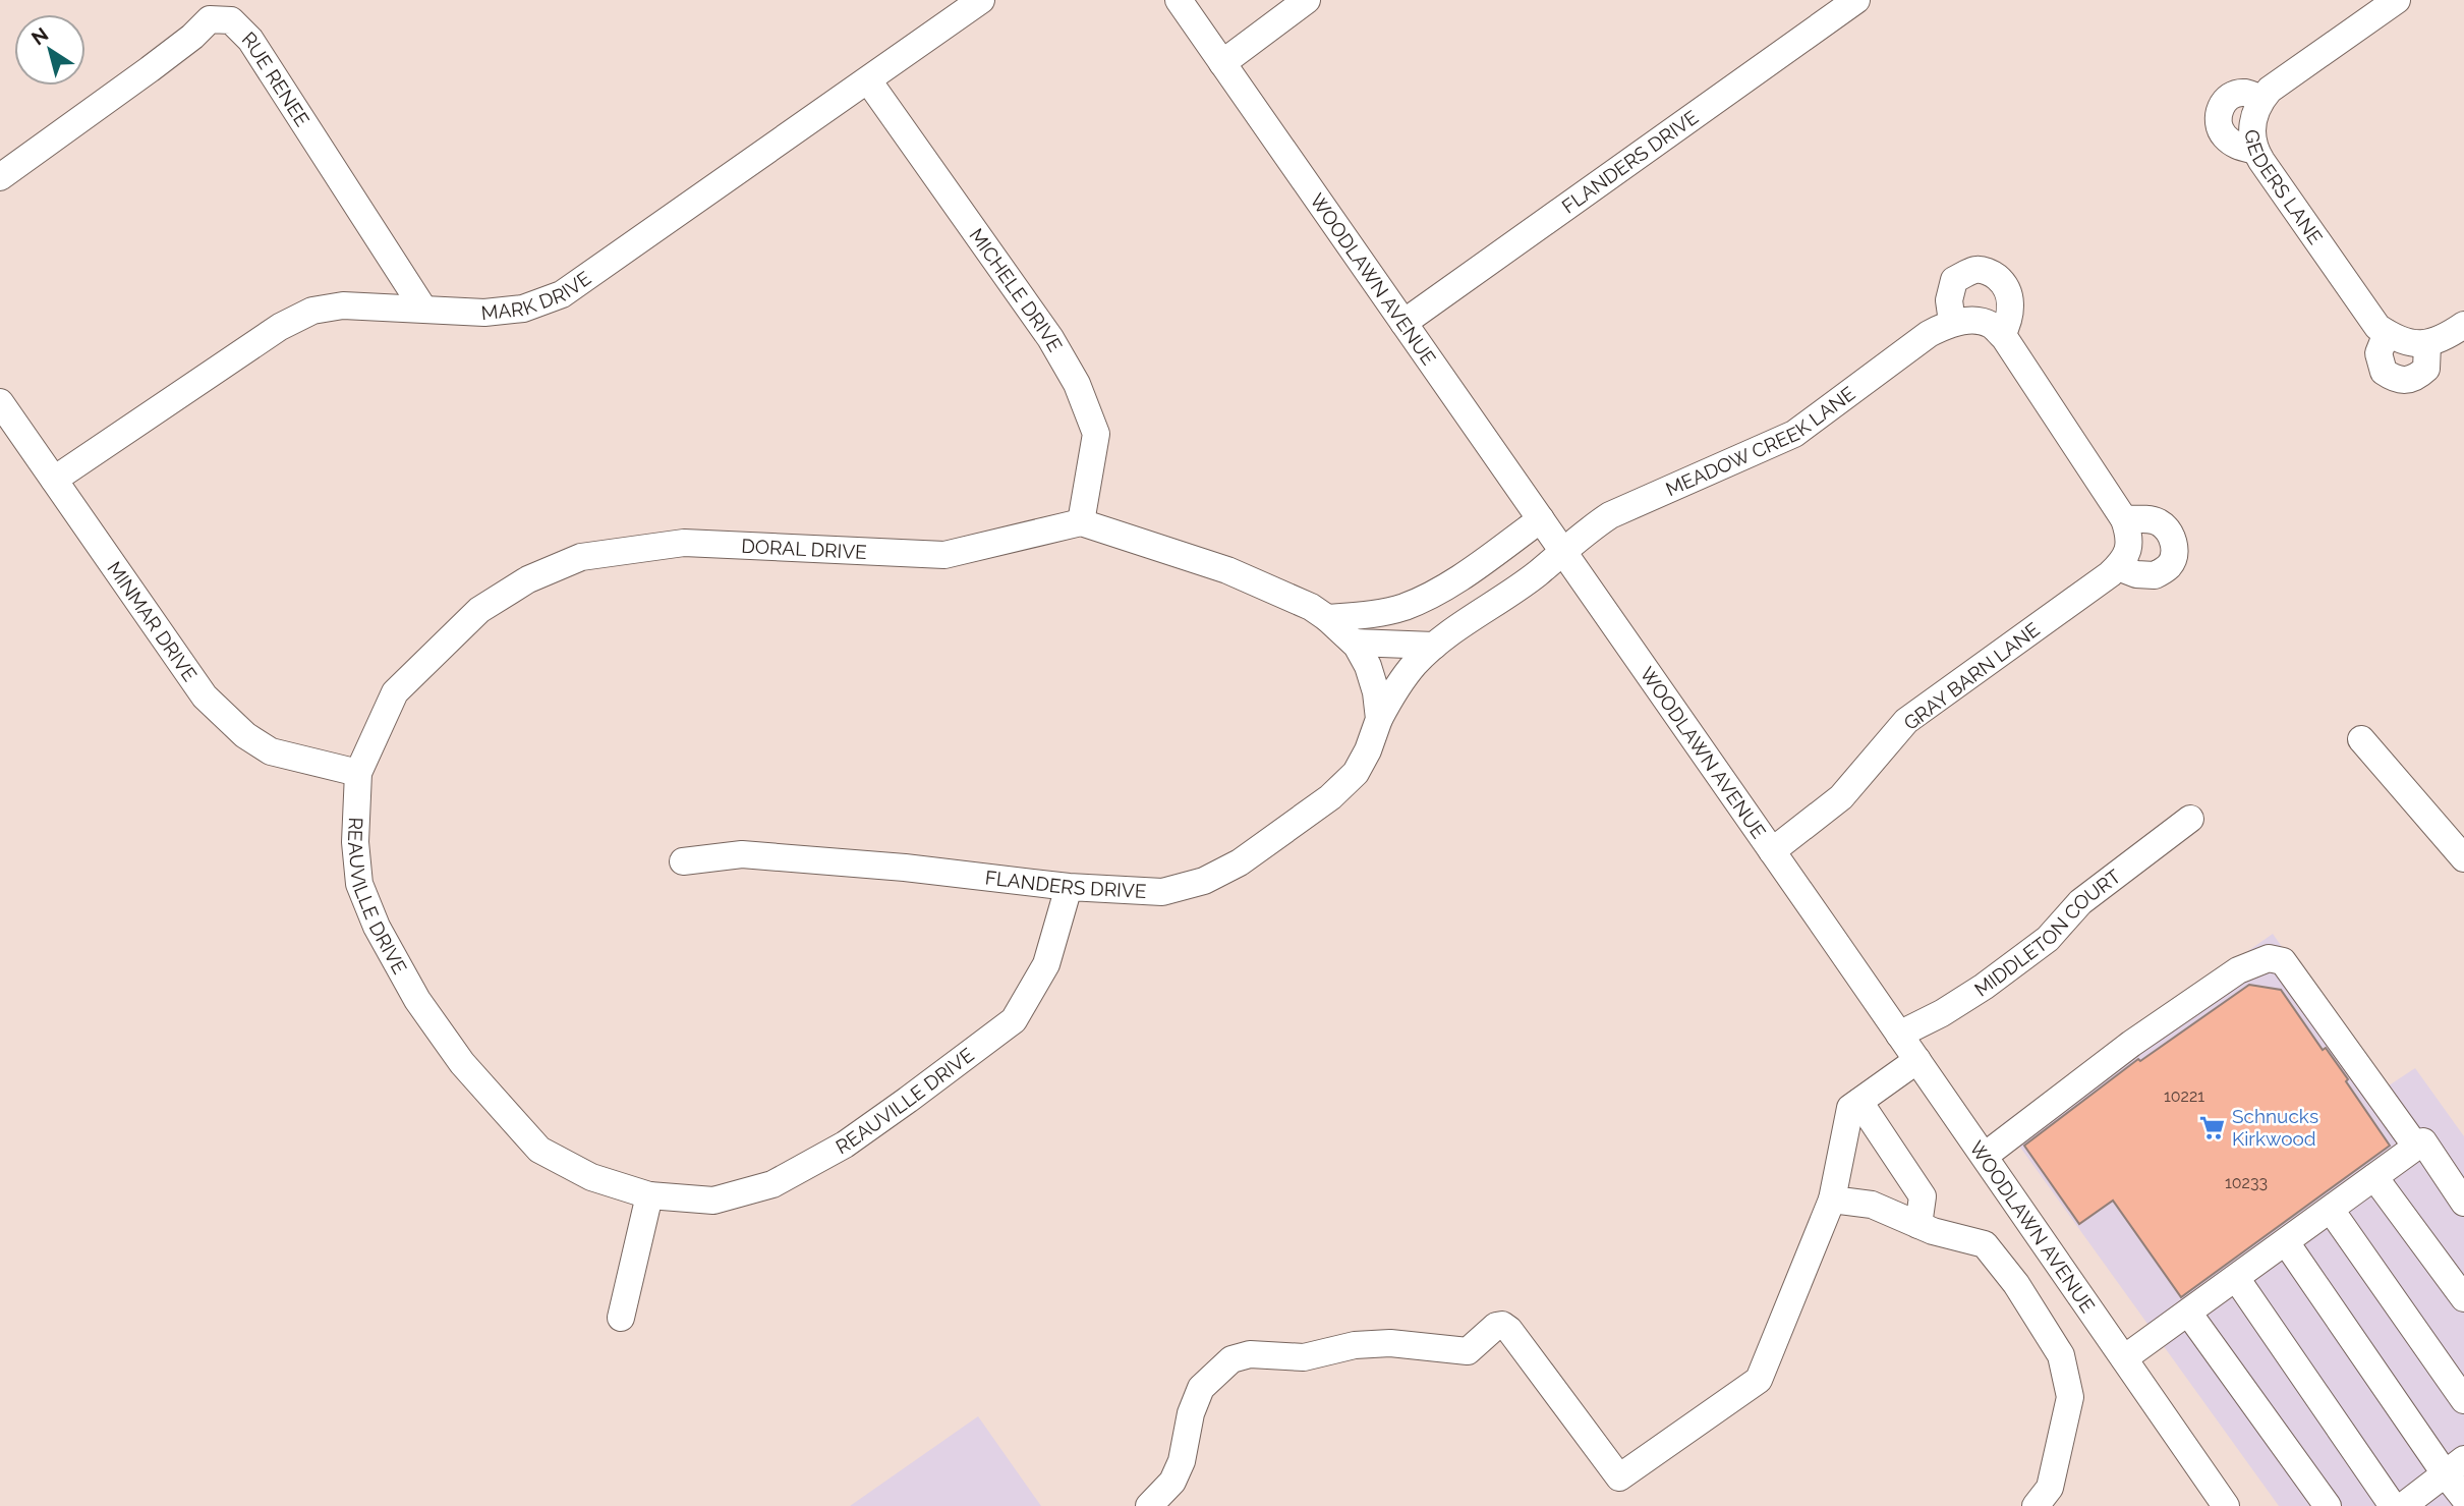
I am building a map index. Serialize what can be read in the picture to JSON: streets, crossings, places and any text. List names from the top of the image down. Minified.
{"streets":{"street":["RUE RENEE","FLANDERS DRIVE","GEDERS LANE","WOODLAWN AVENUE","MICHELE DRIVE","MARK DRIVE","MEADOW CREEK LANE","DORAL DRIVE","MINMAR DRIVE","GRAY BARN LANE","REAUVILLE DRIVE","MIDDLETON COURT"]},"crossings":[["RUE RENEE","MARK DRIVE"],["FLANDERS DRIVE","WOODLAWN AVENUE"],["FLANDERS DRIVE","MEADOW CREEK LANE"],["FLANDERS DRIVE","REAUVILLE DRIVE"],["WOODLAWN AVENUE","MEADOW CREEK LANE"],["WOODLAWN AVENUE","GRAY BARN LANE"],["WOODLAWN AVENUE","MIDDLETON COURT"],["MICHELE DRIVE","MARK DRIVE"],["MICHELE DRIVE","DORAL DRIVE"],["MARK DRIVE","MINMAR DRIVE"],["DORAL DRIVE","MINMAR DRIVE"],["DORAL DRIVE","REAUVILLE DRIVE"],["MINMAR DRIVE","REAUVILLE DRIVE"]],"places":{"supermarket":["Schnucks Kirkwood"]},"house_numbers":["10221","10233"],"north":"top left"}
